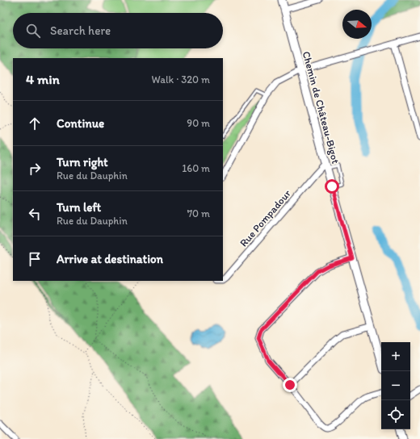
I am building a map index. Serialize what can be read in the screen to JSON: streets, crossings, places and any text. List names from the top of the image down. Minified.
{"streets":{"street":["Chemin de Château-Bigot","Rue Pompadour"]},"crossings":[["Chemin de Château-Bigot","Rue Pompadour"]],"north":"right","page":{"search":"Search here","heading":["4 min","Walk · 320 m"],"list":[["Continue","90 m"],["Turn right","Rue du Dauphin","160 m"],["Turn left","Rue du Dauphin","70 m"],"Arrive at destination"],"map_buttons":["+","−"]}}
